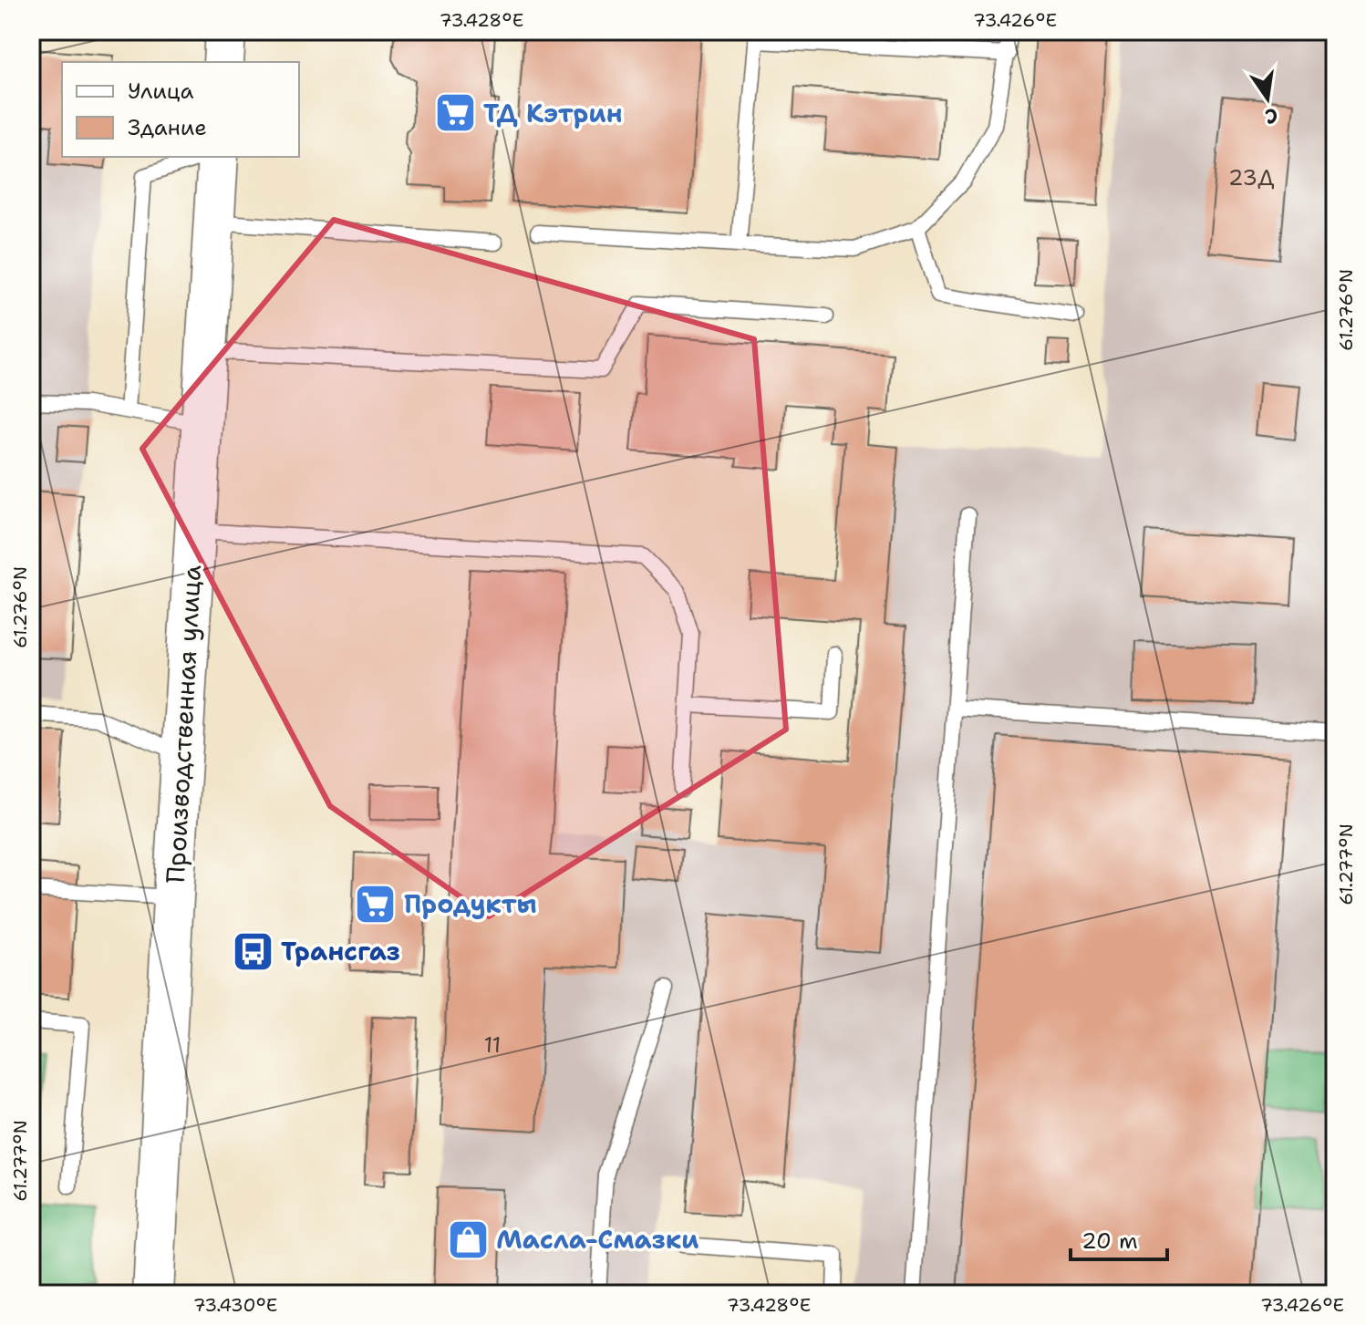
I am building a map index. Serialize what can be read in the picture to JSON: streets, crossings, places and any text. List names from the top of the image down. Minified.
{"streets":{"main road":["Производственная улица"]},"places":{"supermarket":["ТД Кэтрин","Продукты"],"bus stop":["Трансгаз"],"shop":["Масла-Смазки"]},"house_numbers":["23Д","11"],"legend":["Улица","Здание"],"scale_bar":"20 m","north":"bottom","coordinates":["73.428°E","73.426°E","61.276°N","61.277°N","73.430°E"]}
